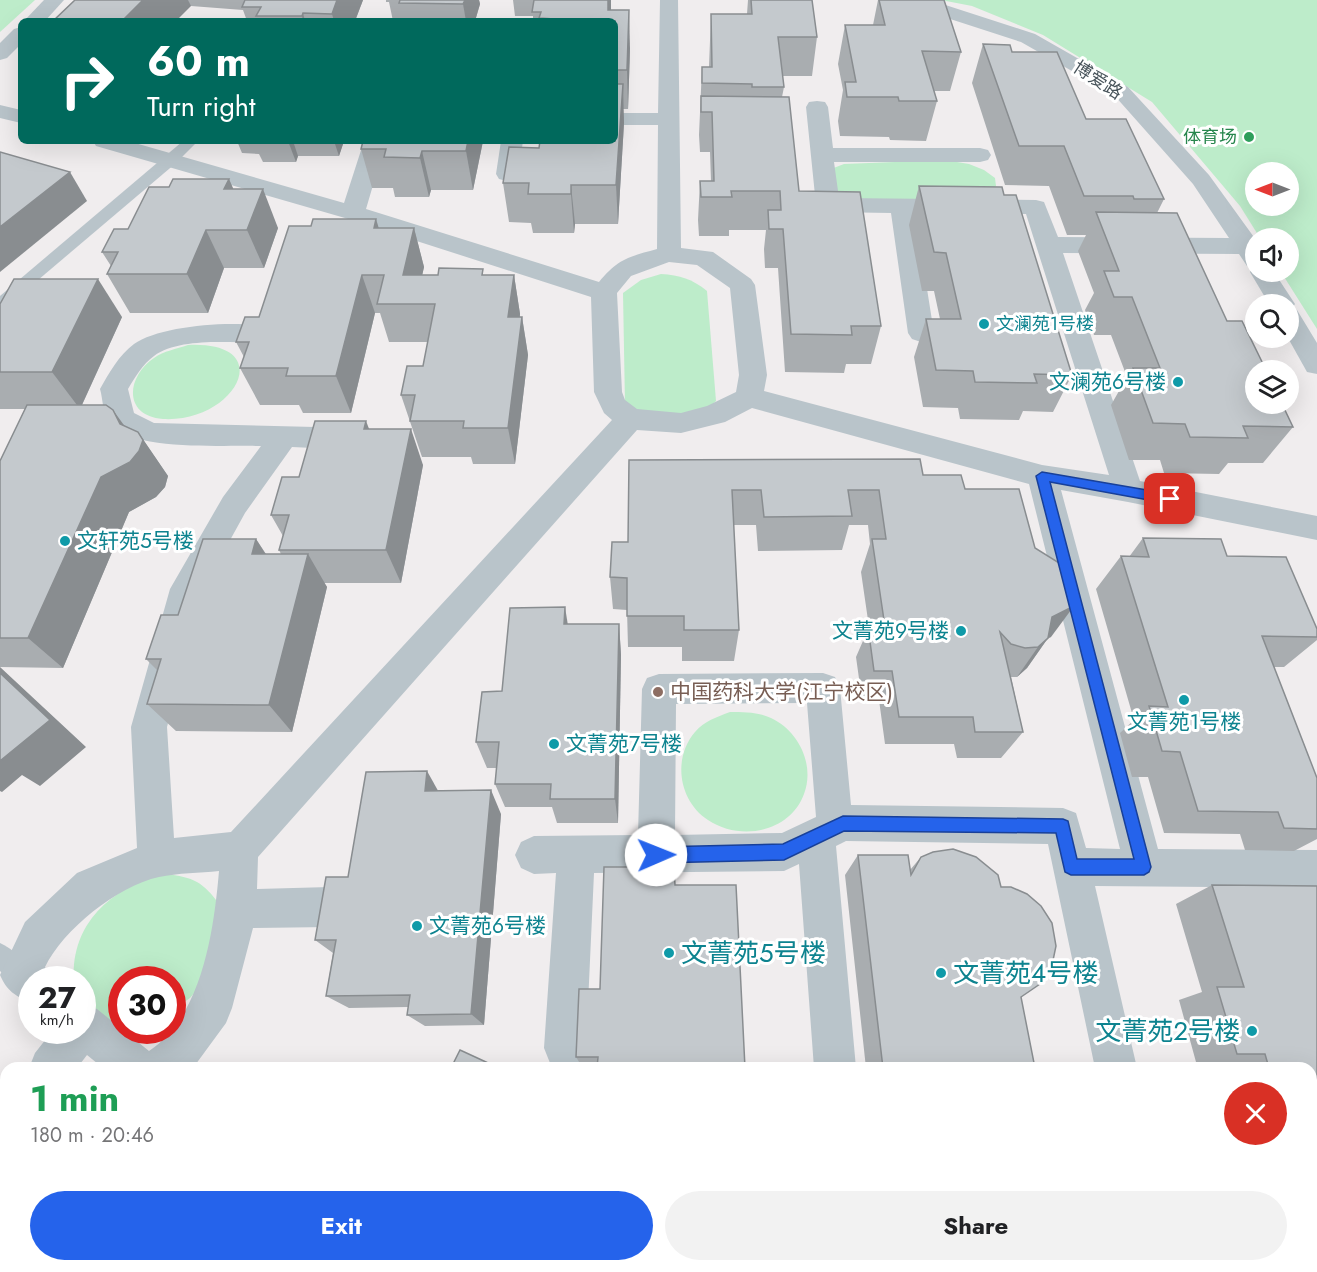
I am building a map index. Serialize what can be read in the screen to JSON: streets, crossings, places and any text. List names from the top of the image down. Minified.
{"streets":{"street":["博爱路"]},"places":["体育场","文澜苑1号楼","文澜苑6号楼","文轩苑5号楼","文菁苑9号楼","中国药科大学(江宁校区)","文菁苑1号楼","文菁苑7号楼","文菁苑6号楼","文菁苑5号楼","文菁苑4号楼","文菁苑2号楼"],"north":"left","page":{"turn":["60 m","Turn right"],"speed":"27 km/h","limit":"30","heading":["1 min","180 m · 20:46"],"buttons":["Exit","Share"]}}
